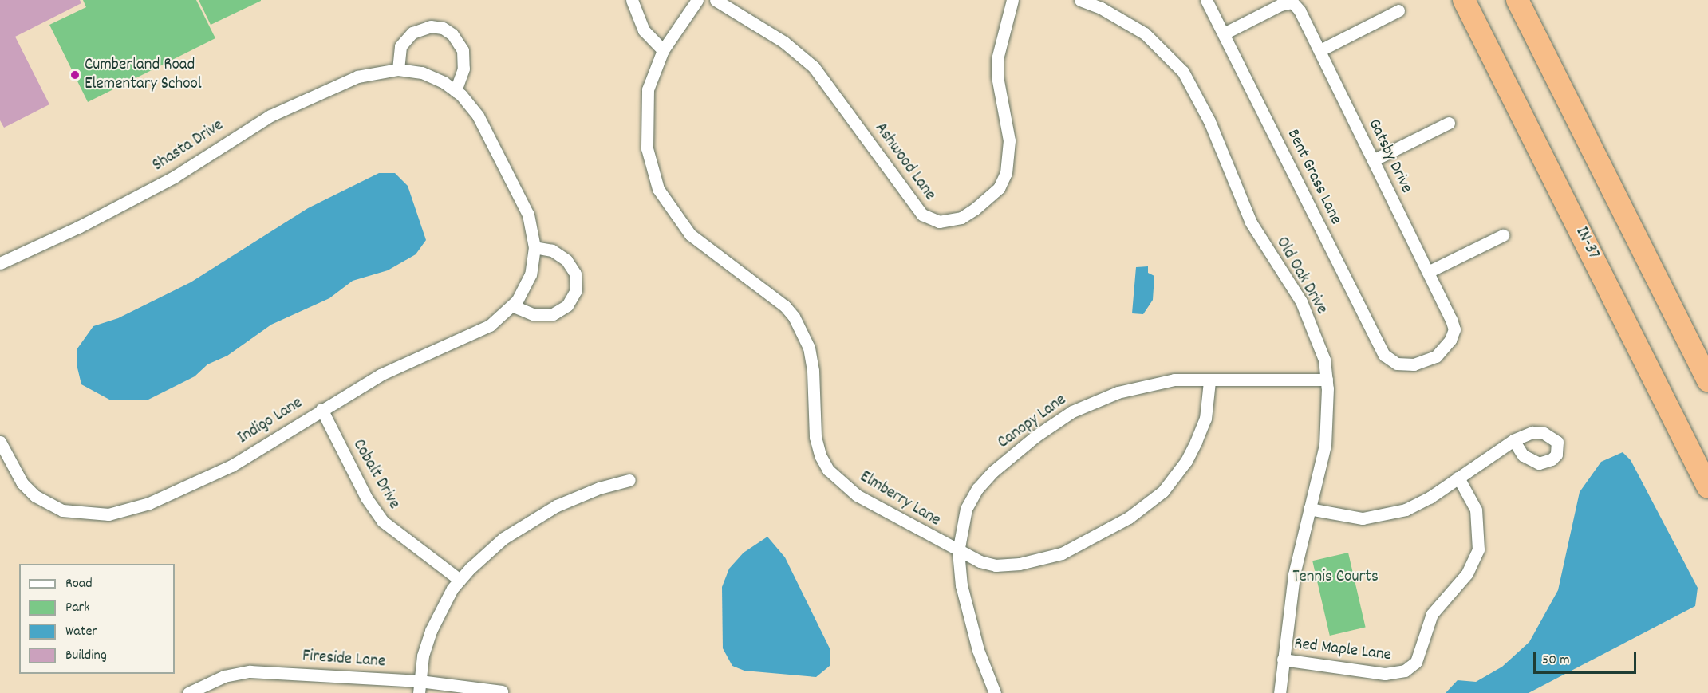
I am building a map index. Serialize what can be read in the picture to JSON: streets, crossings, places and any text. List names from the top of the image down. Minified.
{"streets":{"highway":["IN-37"],"street":["Shasta Drive","Gatsby Drive","Ashwood Lane","Bent Grass Lane","Old Oak Drive","Indigo Lane","Canopy Lane","Cobalt Drive","Elmberry Lane","Red Maple Lane","Fireside Lane"]},"crossings":[["Shasta Drive","Indigo Lane"],["Gatsby Drive","Bent Grass Lane"],["Old Oak Drive","Canopy Lane"],["Old Oak Drive","Red Maple Lane"],["Indigo Lane","Cobalt Drive"],["Canopy Lane","Elmberry Lane"]],"parks":["Tennis Courts"],"places":["Cumberland Road Elementary School"],"legend":["Road","Park","Water","Building"],"scale_bar":"50 m"}
